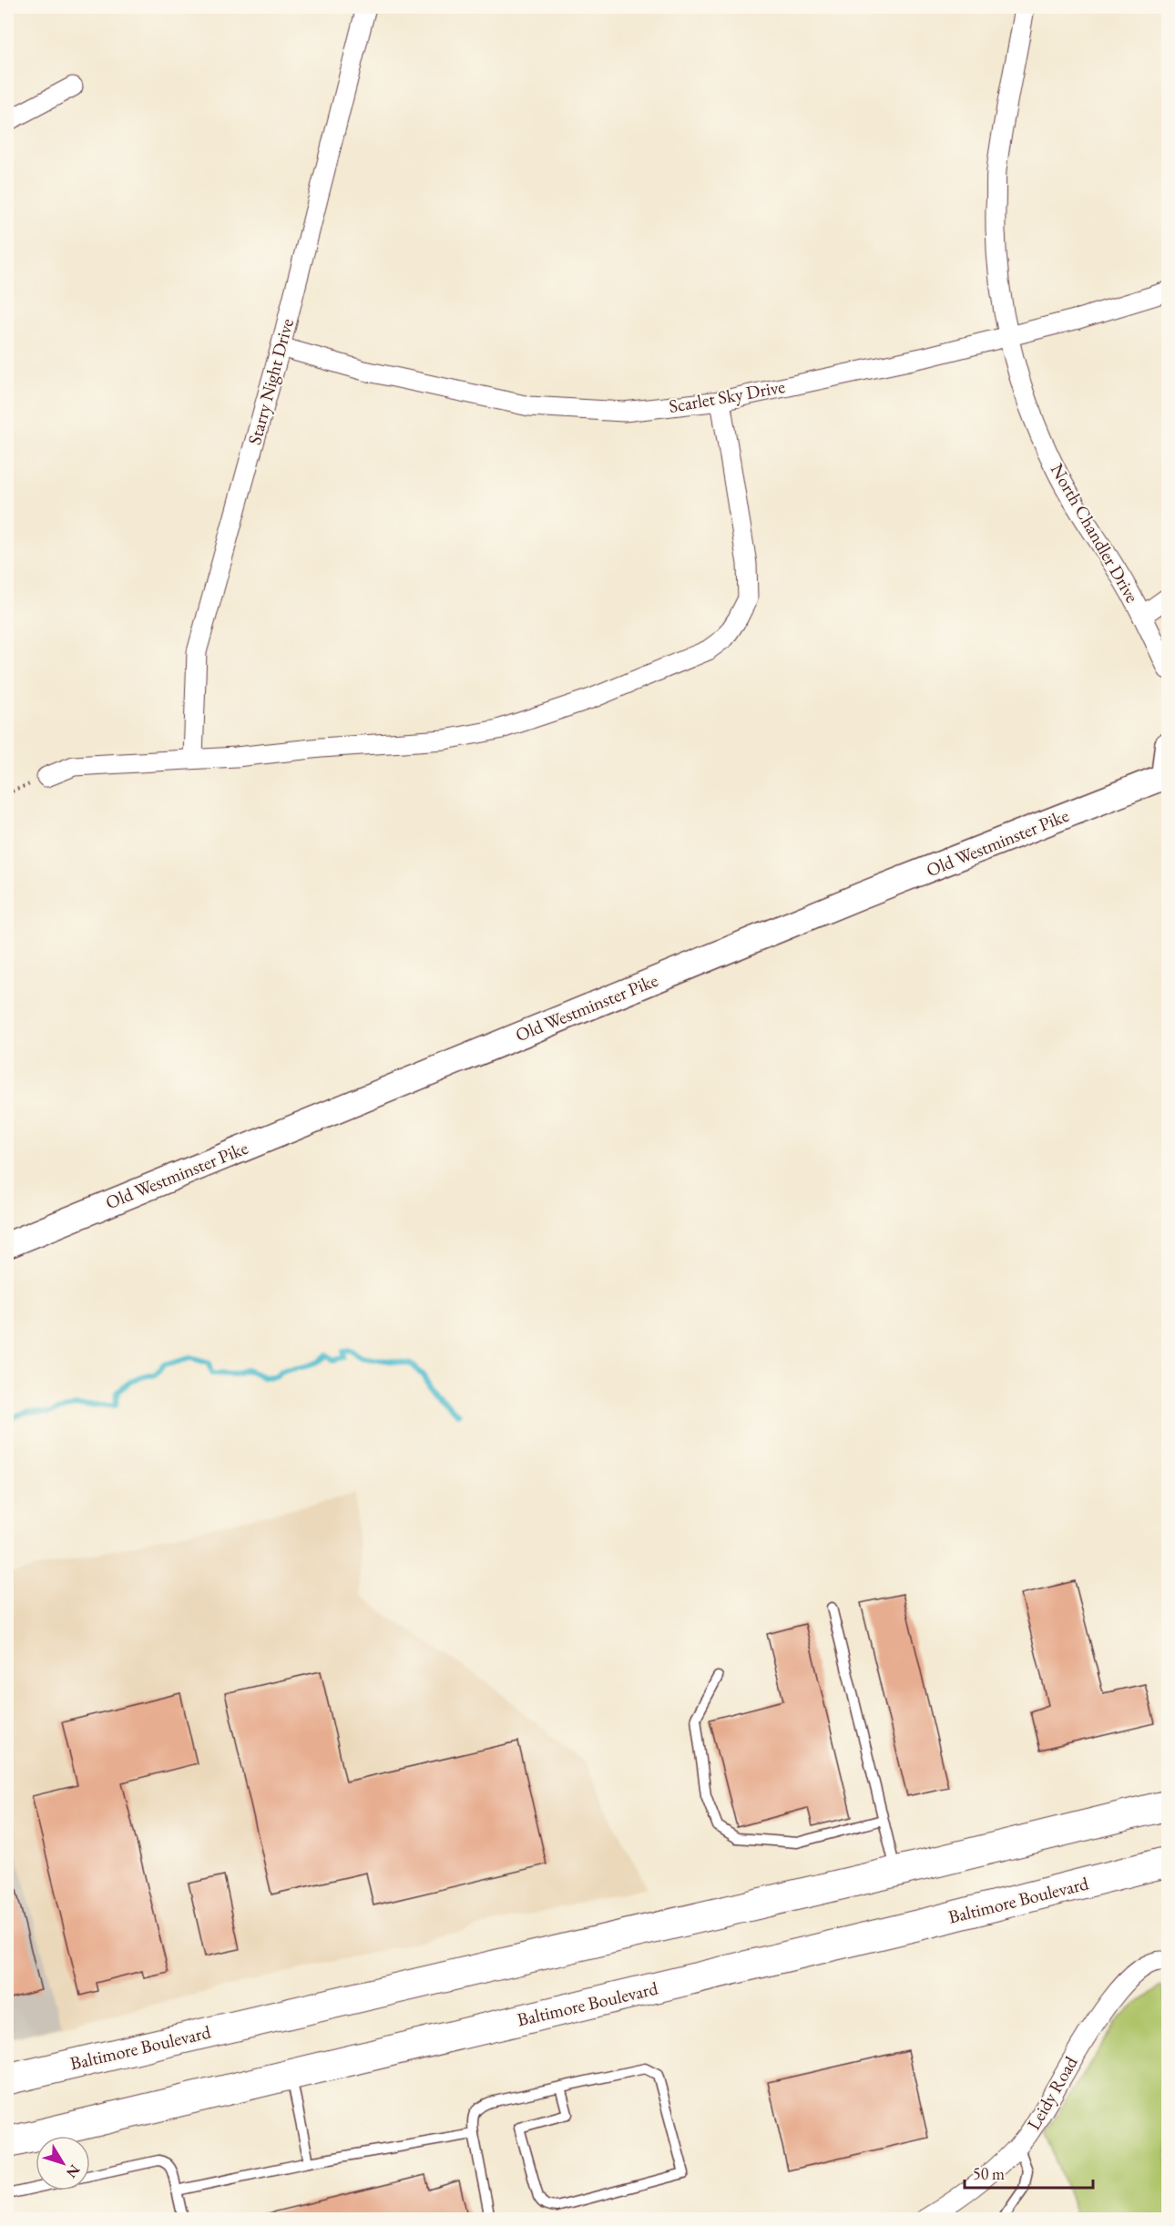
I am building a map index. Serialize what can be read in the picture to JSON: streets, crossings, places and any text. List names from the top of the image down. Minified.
{"streets":{"highway":["Baltimore Boulevard"],"main road":["Old Westminster Pike"],"street":["Starry Night Drive","Scarlet Sky Drive","North Chandler Drive","Leidy Road"]},"crossings":[["Starry Night Drive","Scarlet Sky Drive"],["Scarlet Sky Drive","North Chandler Drive"]],"scale_bar":"50 m","north":"bottom right"}
